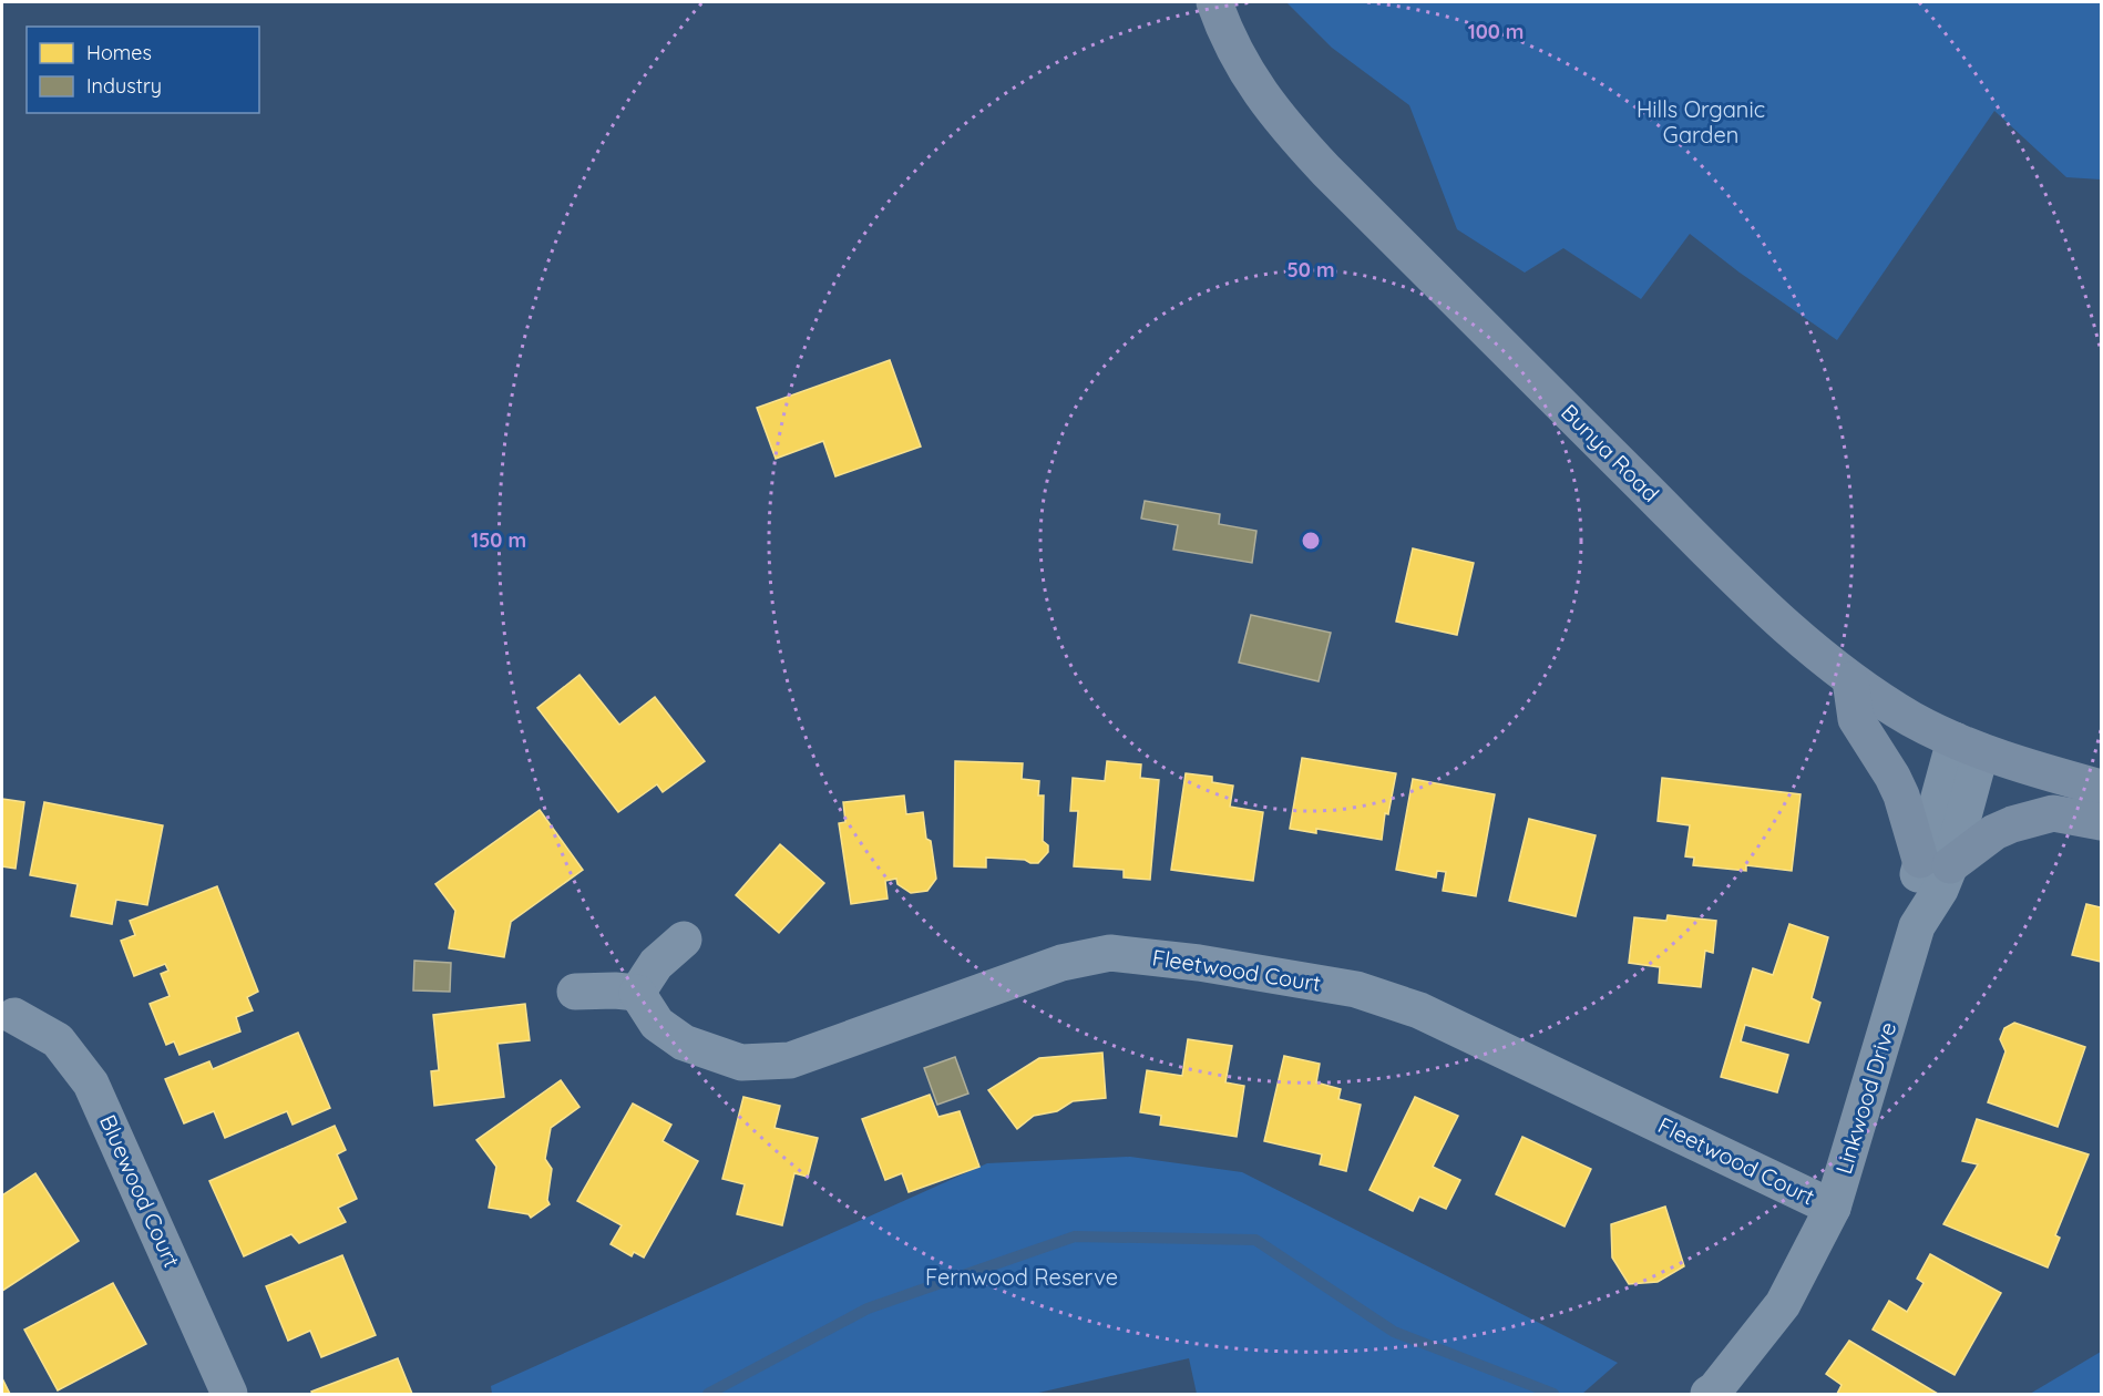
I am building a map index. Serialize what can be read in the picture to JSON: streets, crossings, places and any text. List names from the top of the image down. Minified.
{"streets":{"main road":["Bunya Road"],"street":["Fleetwood Court","Linkwood Drive","Bluewood Court"]},"crossings":[["Bunya Road","Linkwood Drive"],["Fleetwood Court","Linkwood Drive"]],"parks":["Hills Organic Garden","Fernwood Reserve"],"legend":["Homes","Industry"],"rings":["100 m","50 m","150 m"]}
